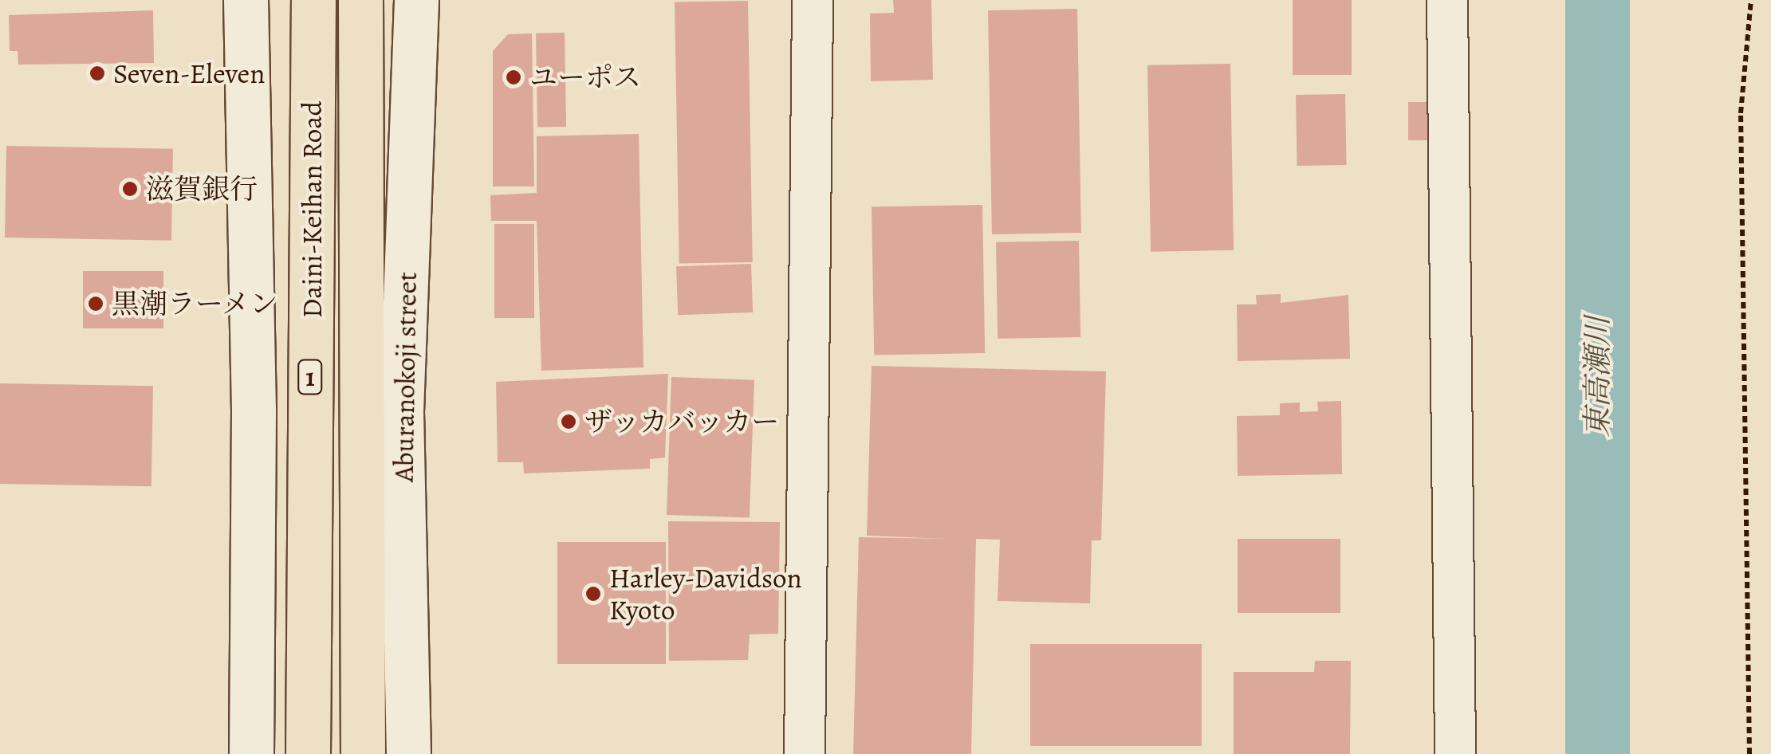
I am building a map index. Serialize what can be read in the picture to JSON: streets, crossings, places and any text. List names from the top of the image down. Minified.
{"streets":{"highway":["Daini-Keihan Road","1"],"street":["Aburanokoji street"]},"water":["東高瀬川"],"places":["Seven-Eleven","ユーポス","滋賀銀行","黒潮ラーメン","ザッカバッカー","Harley-Davidson Kyoto"]}
